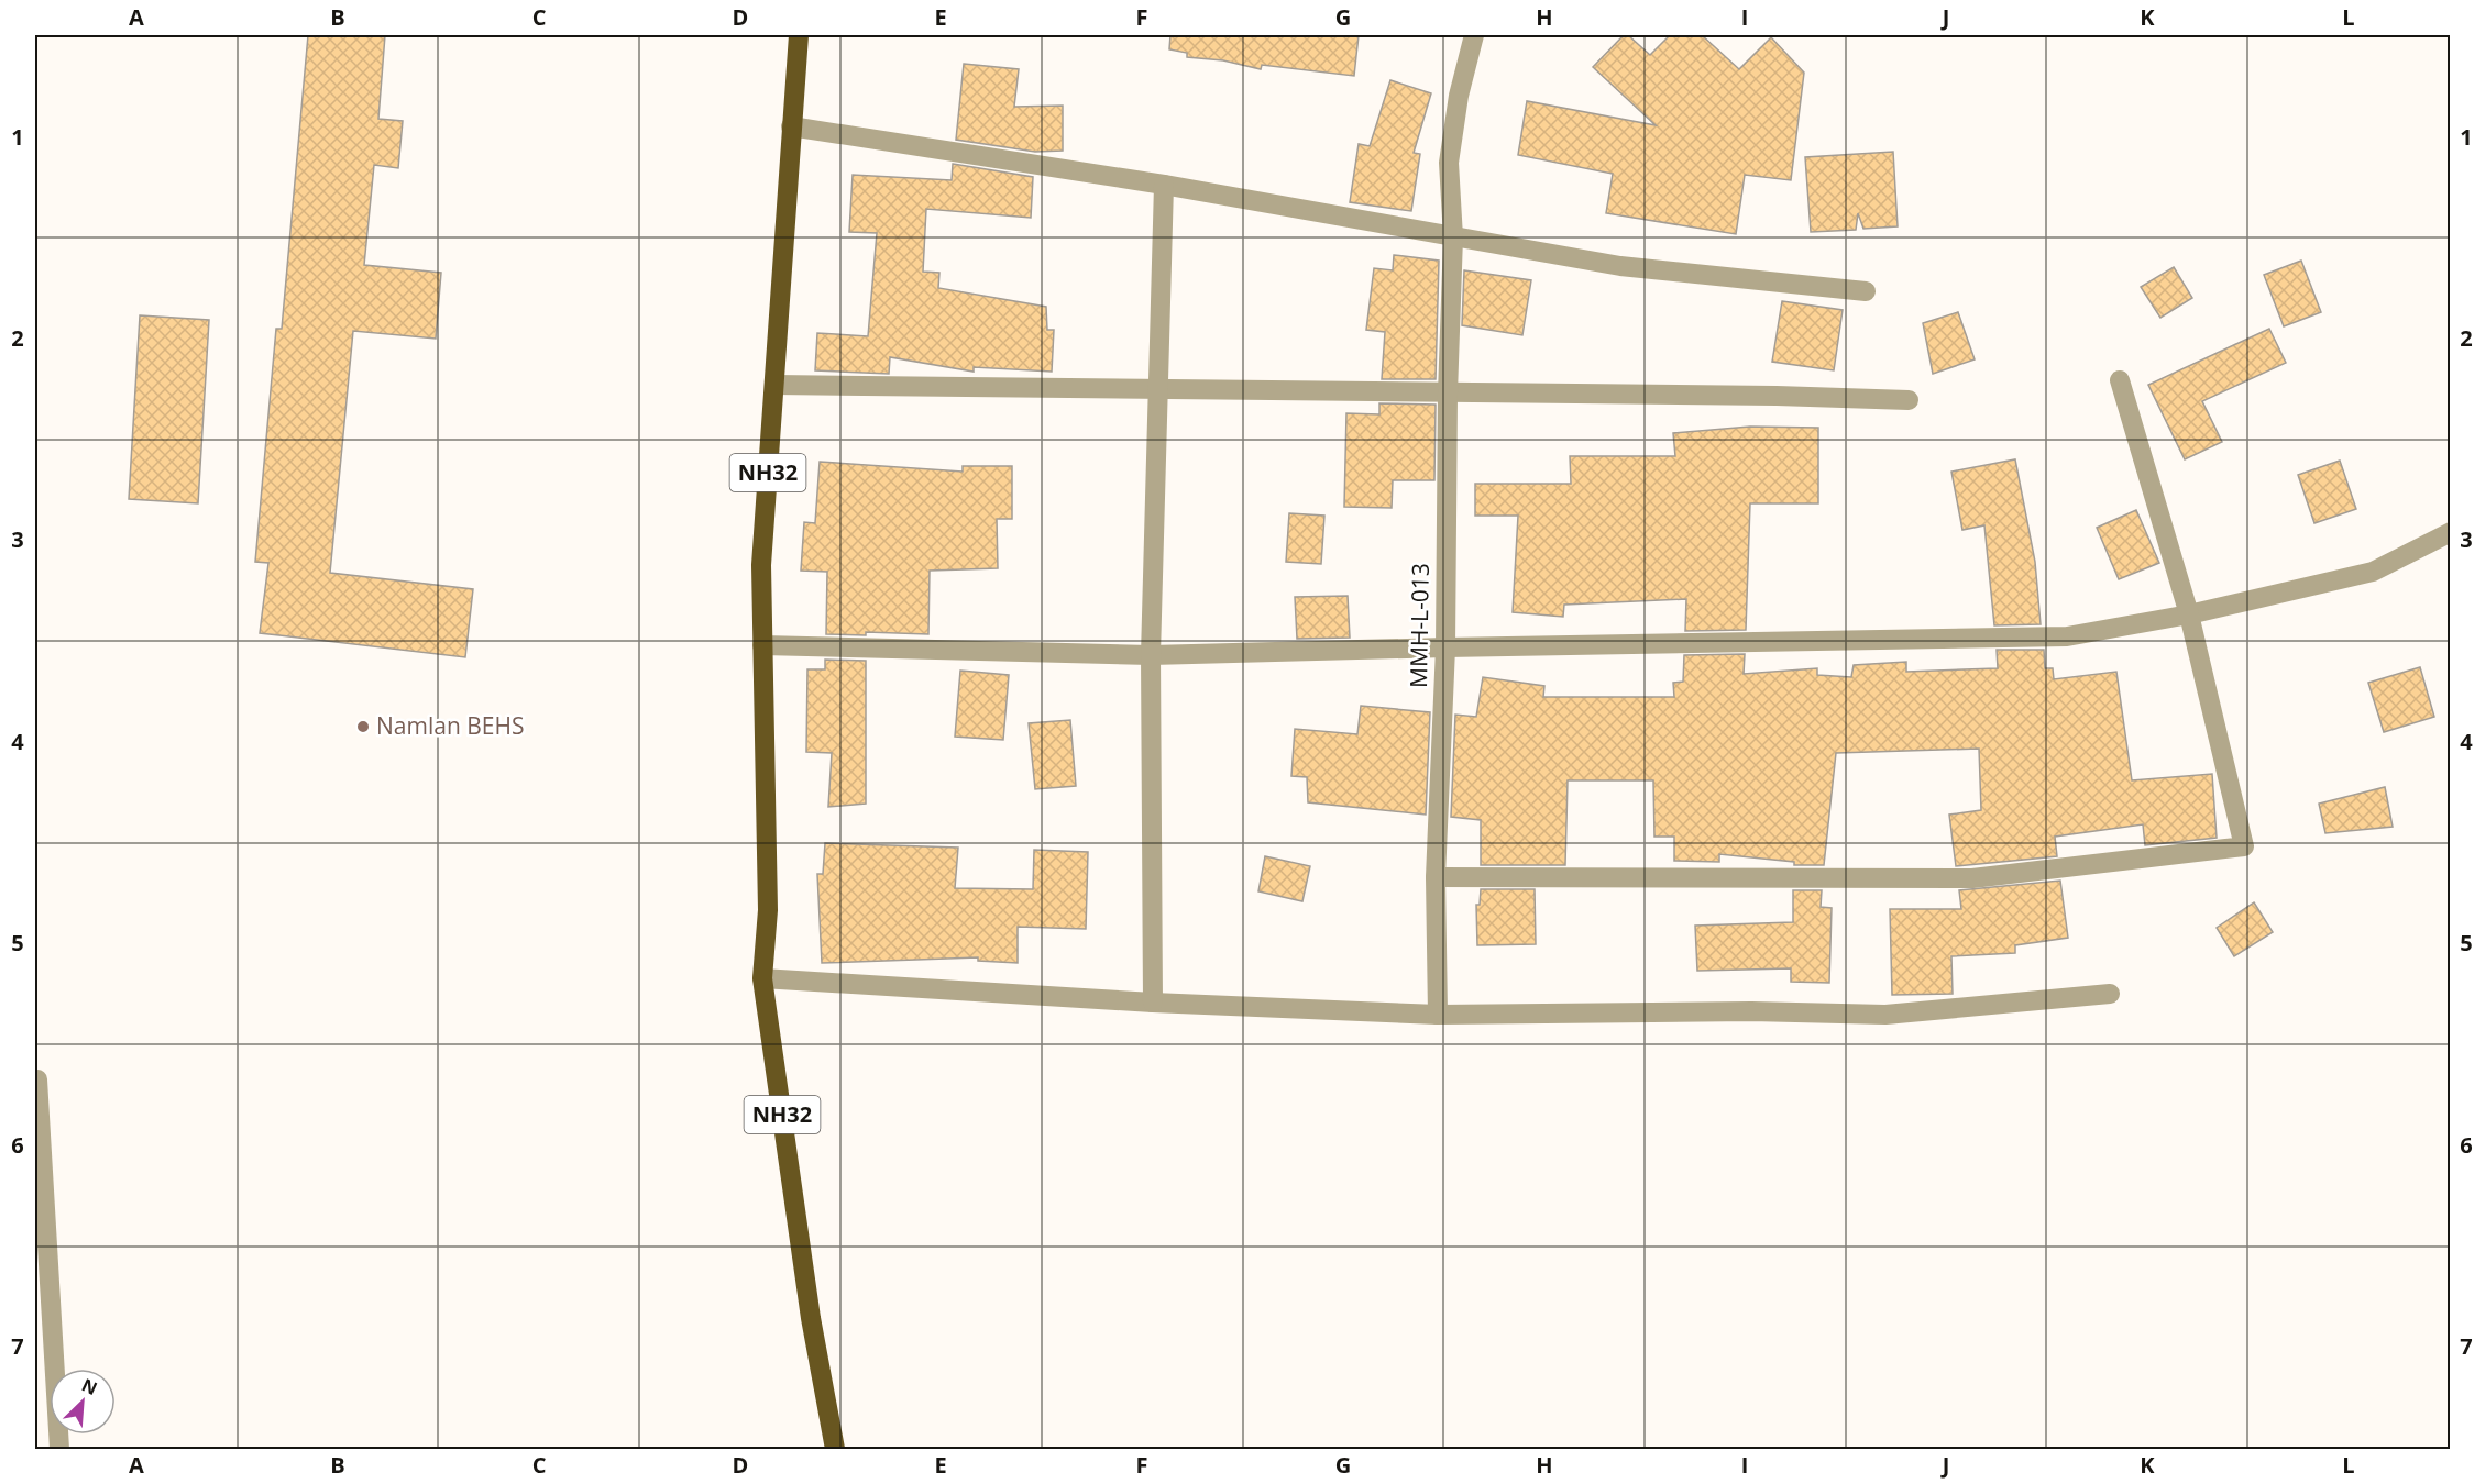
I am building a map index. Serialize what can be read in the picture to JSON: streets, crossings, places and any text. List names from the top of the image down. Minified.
{"streets":{"highway":["NH32"],"street":["MMH-L-013"]},"places":["Namlan BEHS"],"north":"top right","grid":{"columns":["A","B","C","D","E","F","G","H","I","J","K","L"],"rows":["1","2","3","4","5","6","7"]}}
